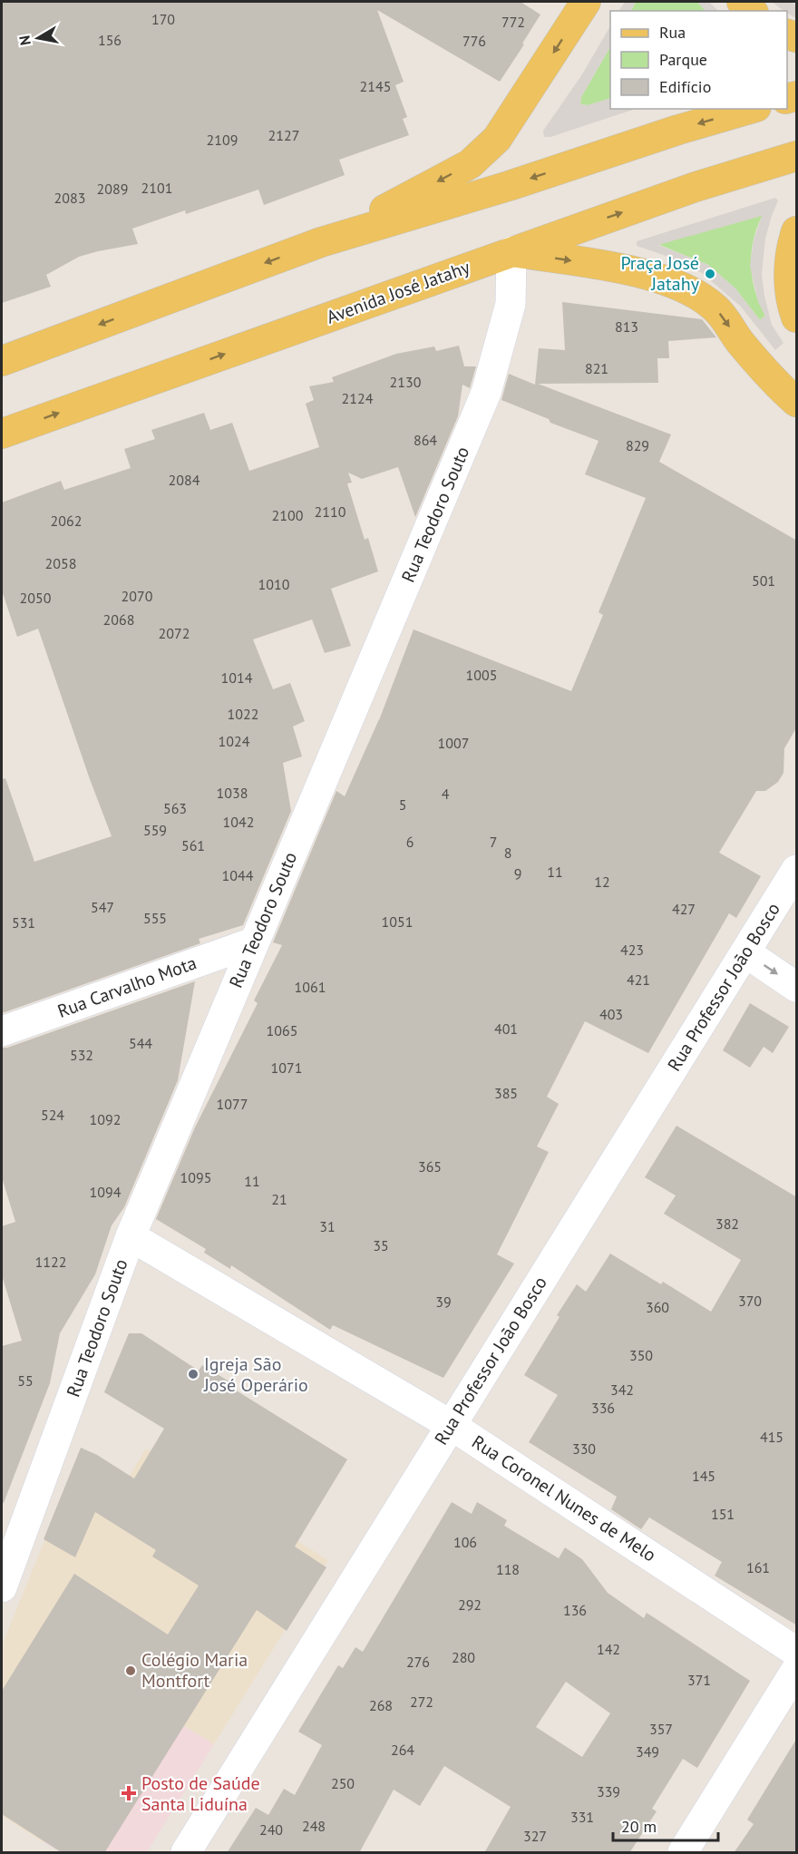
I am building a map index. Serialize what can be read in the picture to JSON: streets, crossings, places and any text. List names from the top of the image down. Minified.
{"streets":{"main road":["Avenida José Jatahy"],"street":["Rua Teodoro Souto","Rua Carvalho Mota","Rua Professor João Bosco","Rua Coronel Nunes de Melo"]},"crossings":[["Avenida José Jatahy","Rua Teodoro Souto"],["Rua Teodoro Souto","Rua Carvalho Mota"],["Rua Teodoro Souto","Rua Coronel Nunes de Melo"],["Rua Professor João Bosco","Rua Coronel Nunes de Melo"]],"places":{"other":["Praça José Jatahy","Igreja São José Operário","Colégio Maria Montfort"],"health":["Posto de Saúde Santa Liduína"]},"house_numbers":["170","772","156","776","2145","2127","2109","2101","2089","2083","813","821","2130","2124","864","829","2084","2110","2100","2062","2058","501","1010","2070","2050","2068","2072","1005","1014","1022","1024","1007","1038","4","5","563","1042","559","6","7","561","8","11","9","1044","12","547","427","555","1051","531","423","421","1061","403","401","1065","544","532","1071","385","1077","524","1092","365","1095","11","1094","21","382","31","35","1122","370","39","360","350","55","342","336","415","330","145","151","106","161","118","292","136","142","280","276","371","272","268","357","264","349","250","339","331","248","240","327"],"legend":["Rua","Parque","Edifício"],"scale_bar":"20 m","north":"left"}
